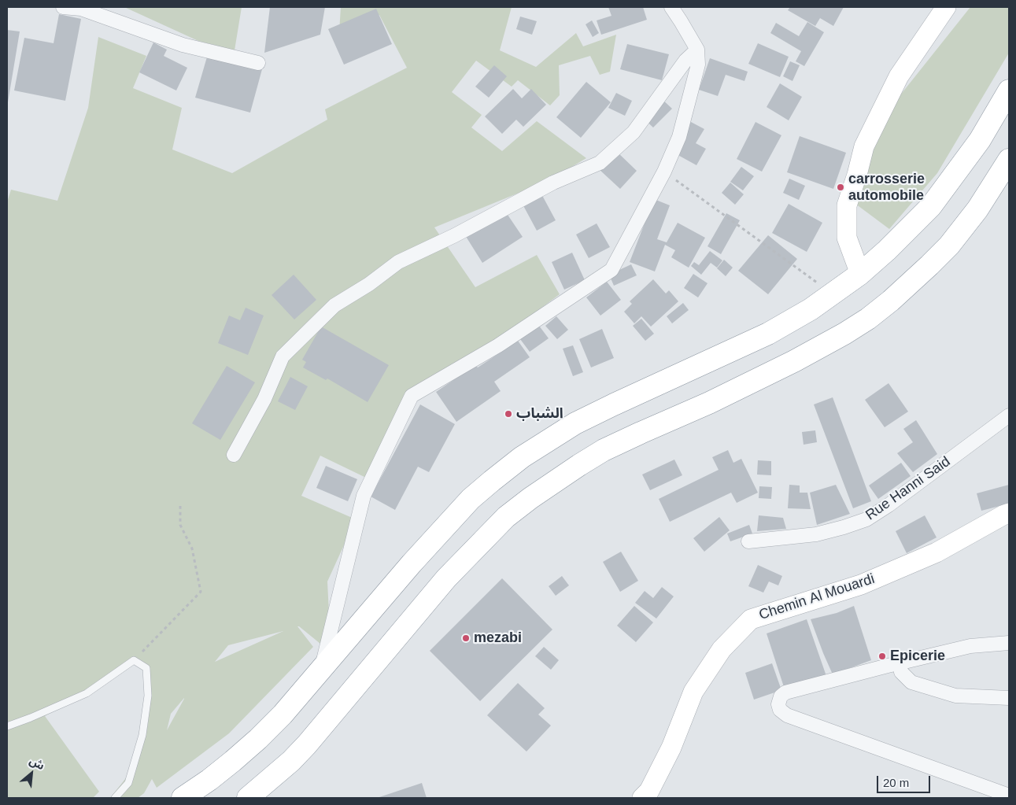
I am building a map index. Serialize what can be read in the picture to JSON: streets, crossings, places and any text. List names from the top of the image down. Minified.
{"streets":{"street":["Rue Hanni Said","Chemin Al Mouardi"]},"places":["carrosserie automobile","الشباب","mezabi","Epicerie"],"scale_bar":"20 m","north":"top right"}
